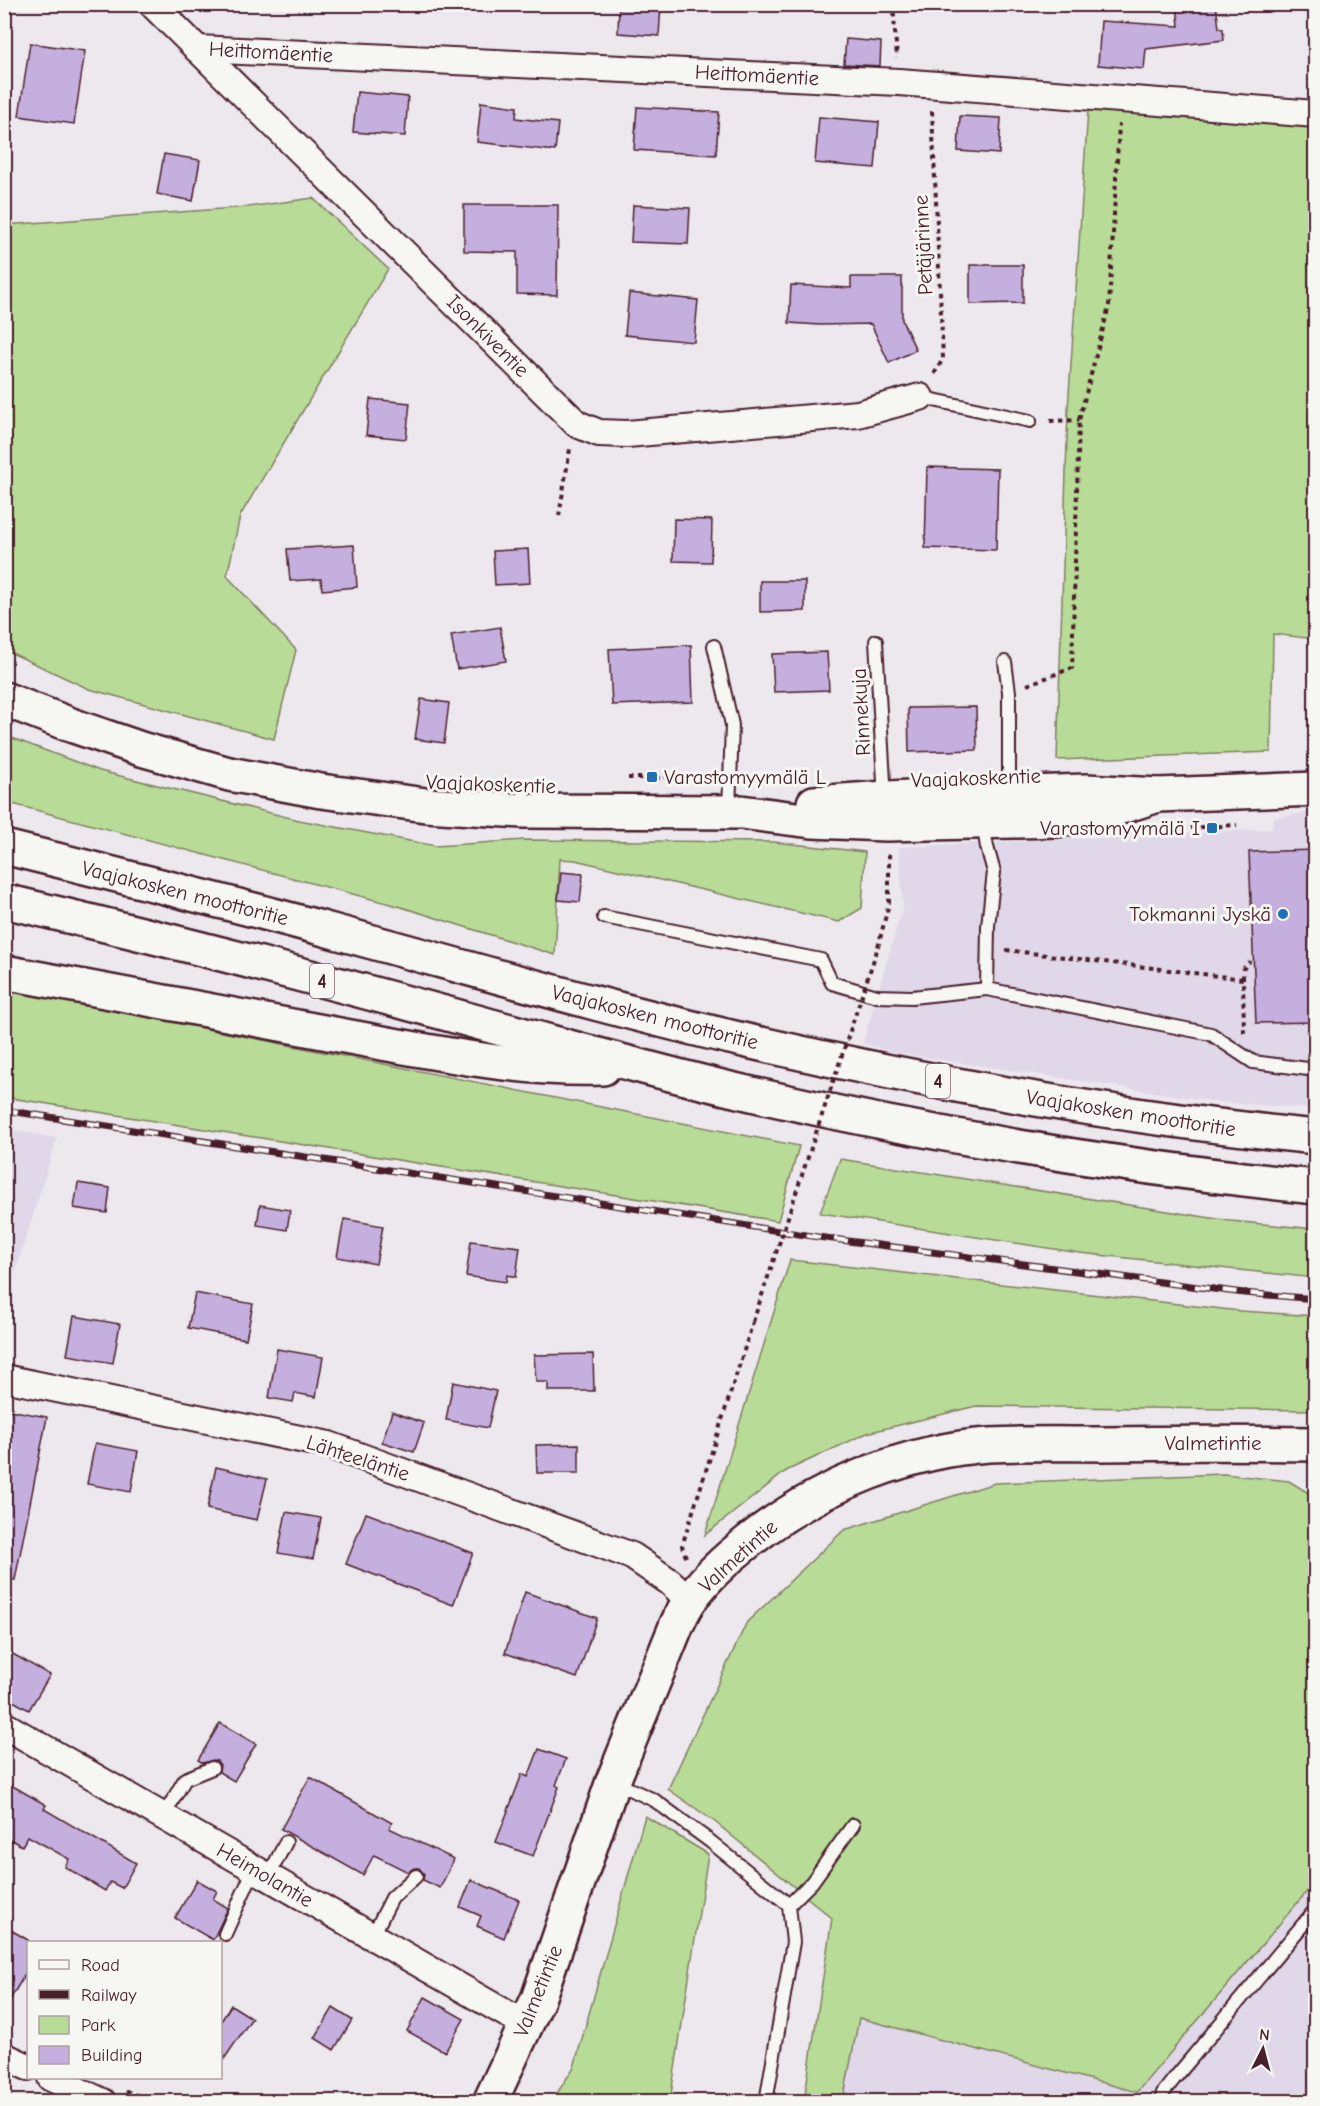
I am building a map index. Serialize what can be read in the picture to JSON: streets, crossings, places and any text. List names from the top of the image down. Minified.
{"streets":{"main road":["Vaajakoskentie","Vaajakosken moottoritie","4","Valmetintie"],"street":["Heittomäentie","Isonkiventie","Lähteeläntie","Heimolantie"],"lane":["Rinnekuja"],"path":["Petäjärinne"]},"crossings":[["Heittomäentie","Petäjärinne"],["Heittomäentie","Isonkiventie"],["Petäjärinne","Isonkiventie"],["Valmetintie","Lähteeläntie"],["Valmetintie","Heimolantie"]],"places":{"transit":["Varastomyymälä L","Varastomyymälä I"],"other":["Tokmanni Jyskä"]},"legend":["Road","Railway","Park","Building"],"north":"top"}
